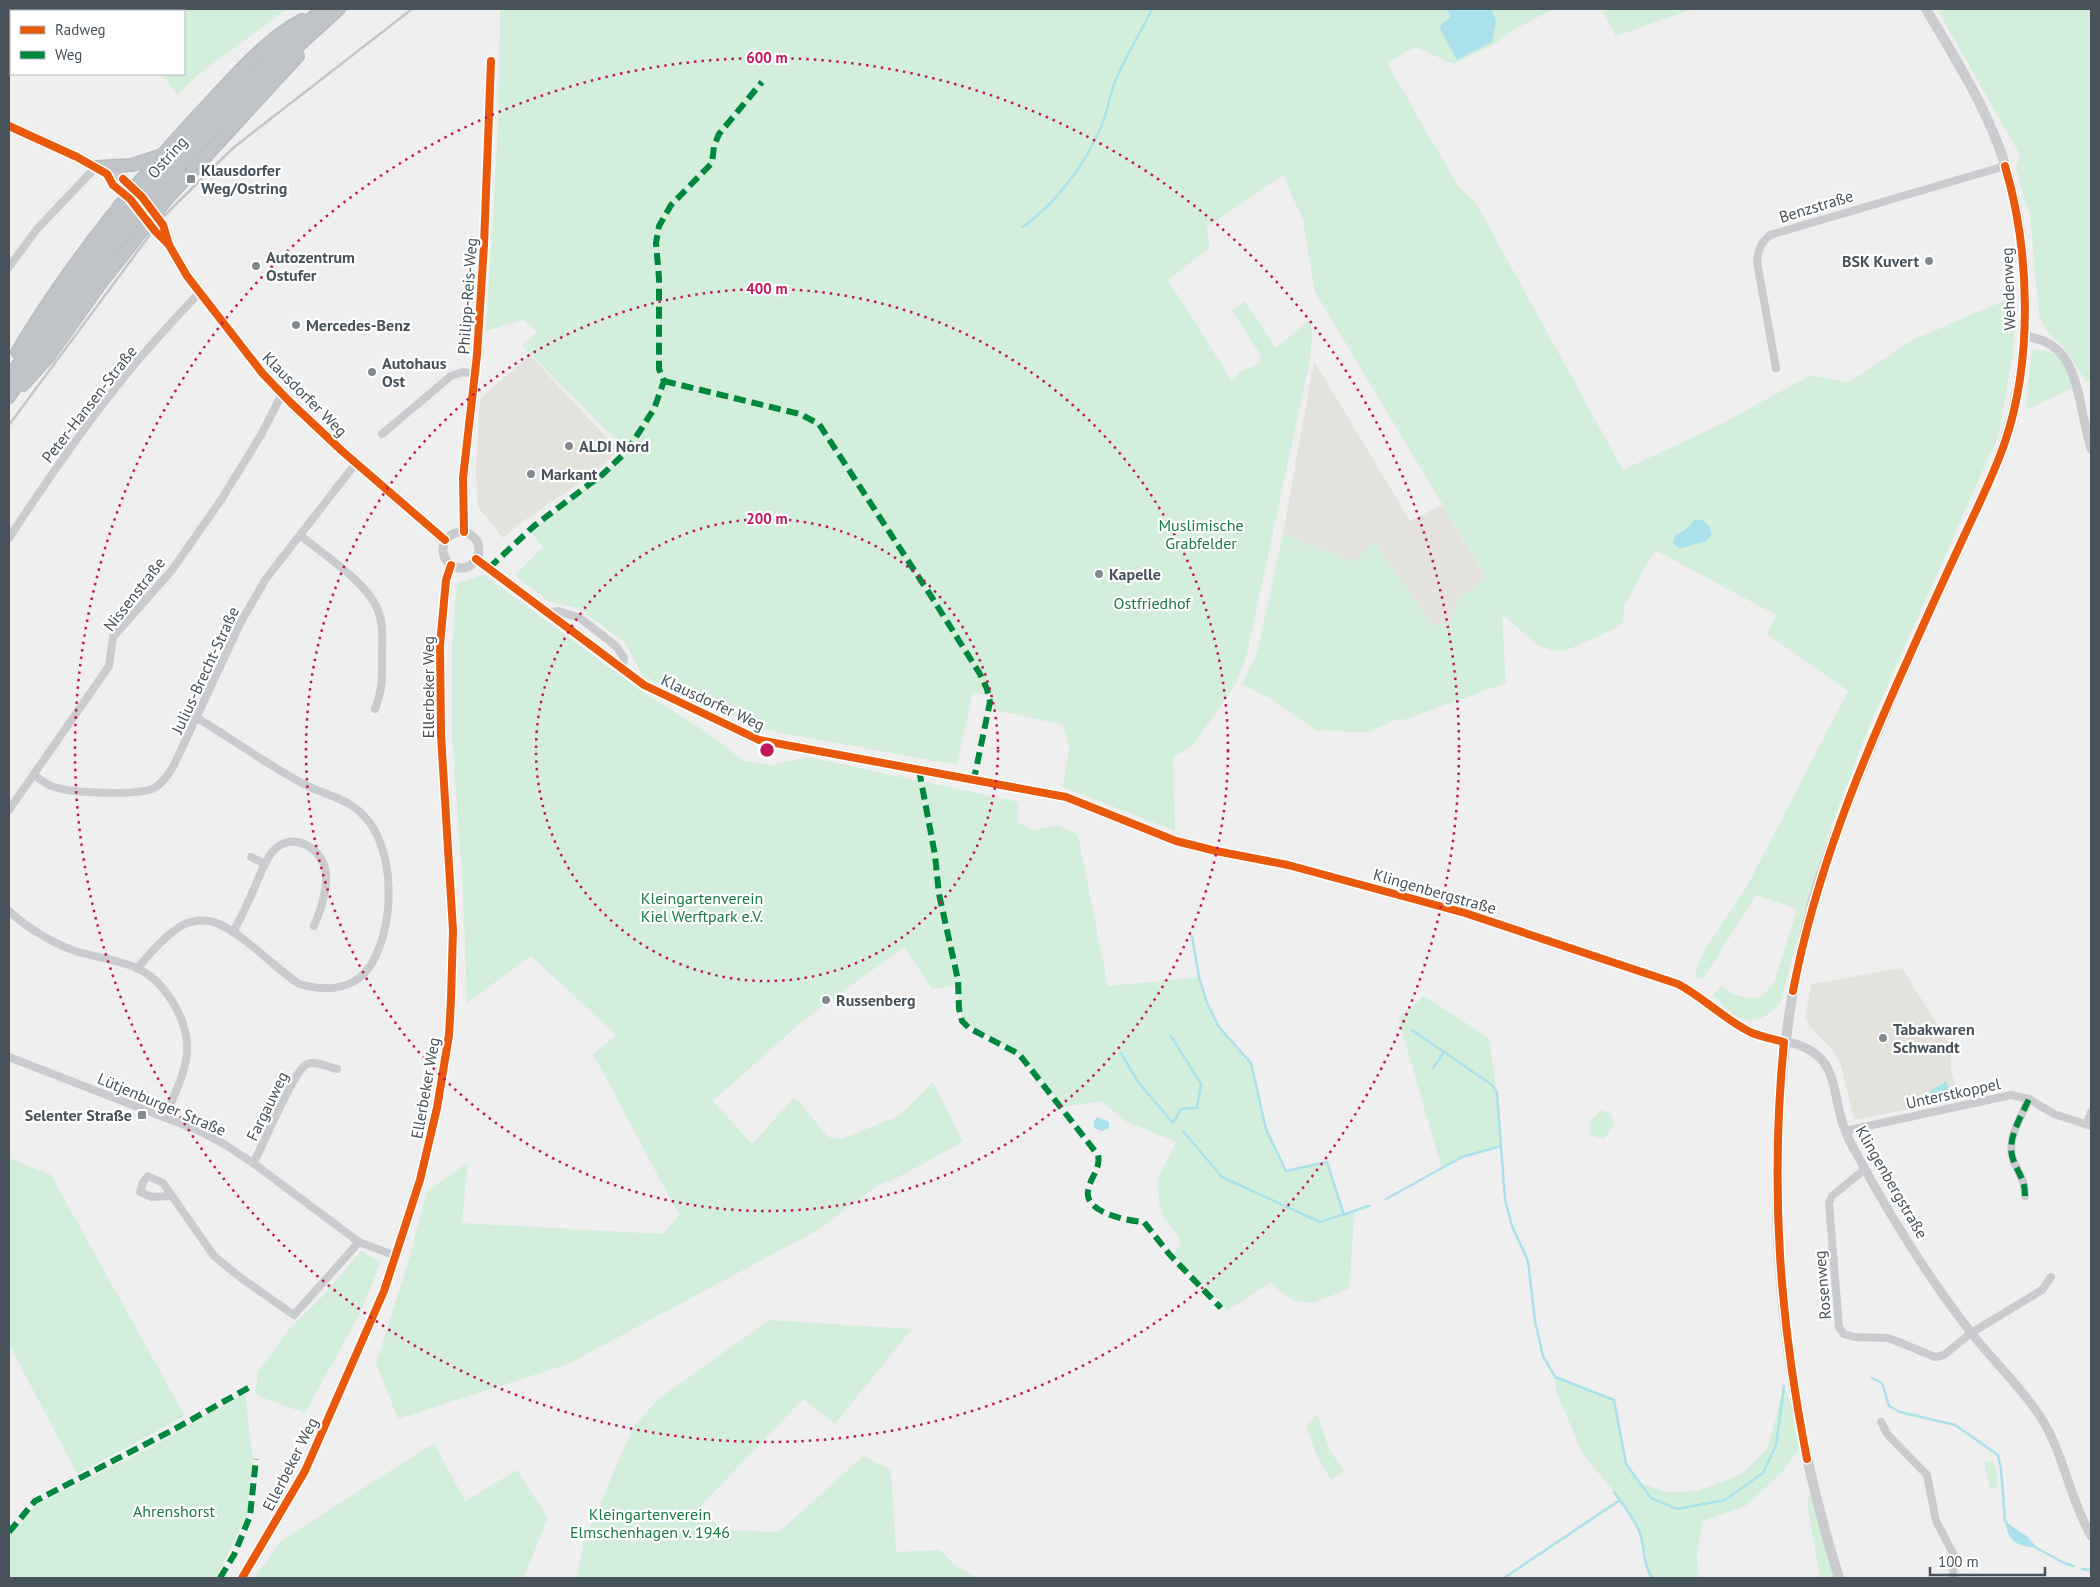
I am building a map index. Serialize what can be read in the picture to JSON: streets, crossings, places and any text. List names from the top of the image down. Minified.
{"streets":{"highway":["Ostring"],"main road":["Wehdenweg"],"street":["Benzstraße","Philipp-Reis-Weg","Klausdorfer Weg","Peter-Hansen-Straße","Nissenstraße","Julius-Brecht-Straße","Ellerbeker Weg","Klingenbergstraße","Unterstkoppel","Lütjenburger Straße","Fargauweg","Rosenweg"]},"crossings":[["Benzstraße","Wehdenweg"],["Wehdenweg","Klingenbergstraße"],["Philipp-Reis-Weg","Klausdorfer Weg"],["Philipp-Reis-Weg","Ellerbeker Weg"],["Klausdorfer Weg","Peter-Hansen-Straße"],["Klausdorfer Weg","Nissenstraße"],["Klausdorfer Weg","Julius-Brecht-Straße"],["Klausdorfer Weg","Ellerbeker Weg"],["Klausdorfer Weg","Klingenbergstraße"],["Nissenstraße","Julius-Brecht-Straße"],["Ellerbeker Weg","Lütjenburger Straße"],["Klingenbergstraße","Unterstkoppel"],["Klingenbergstraße","Rosenweg"],["Lütjenburger Straße","Fargauweg"]],"parks":["Muslimische Grabfelder","Ostfriedhof","Kleingartenverein Kiel Werftpark e.V.","Ahrenshorst","Kleingartenverein Elmschenhagen v. 1946"],"places":{"transit":["Klausdorfer Weg/Ostring","Selenter Straße"],"other":["BSK Kuvert","Autozentrum Ostufer","Mercedes-Benz","Autohaus Ost","ALDI Nord","Markant","Kapelle","Russenberg","Tabakwaren Schwandt"]},"legend":["Radweg","Weg"],"scale_bar":"100 m","rings":["600 m","400 m","200 m"]}
